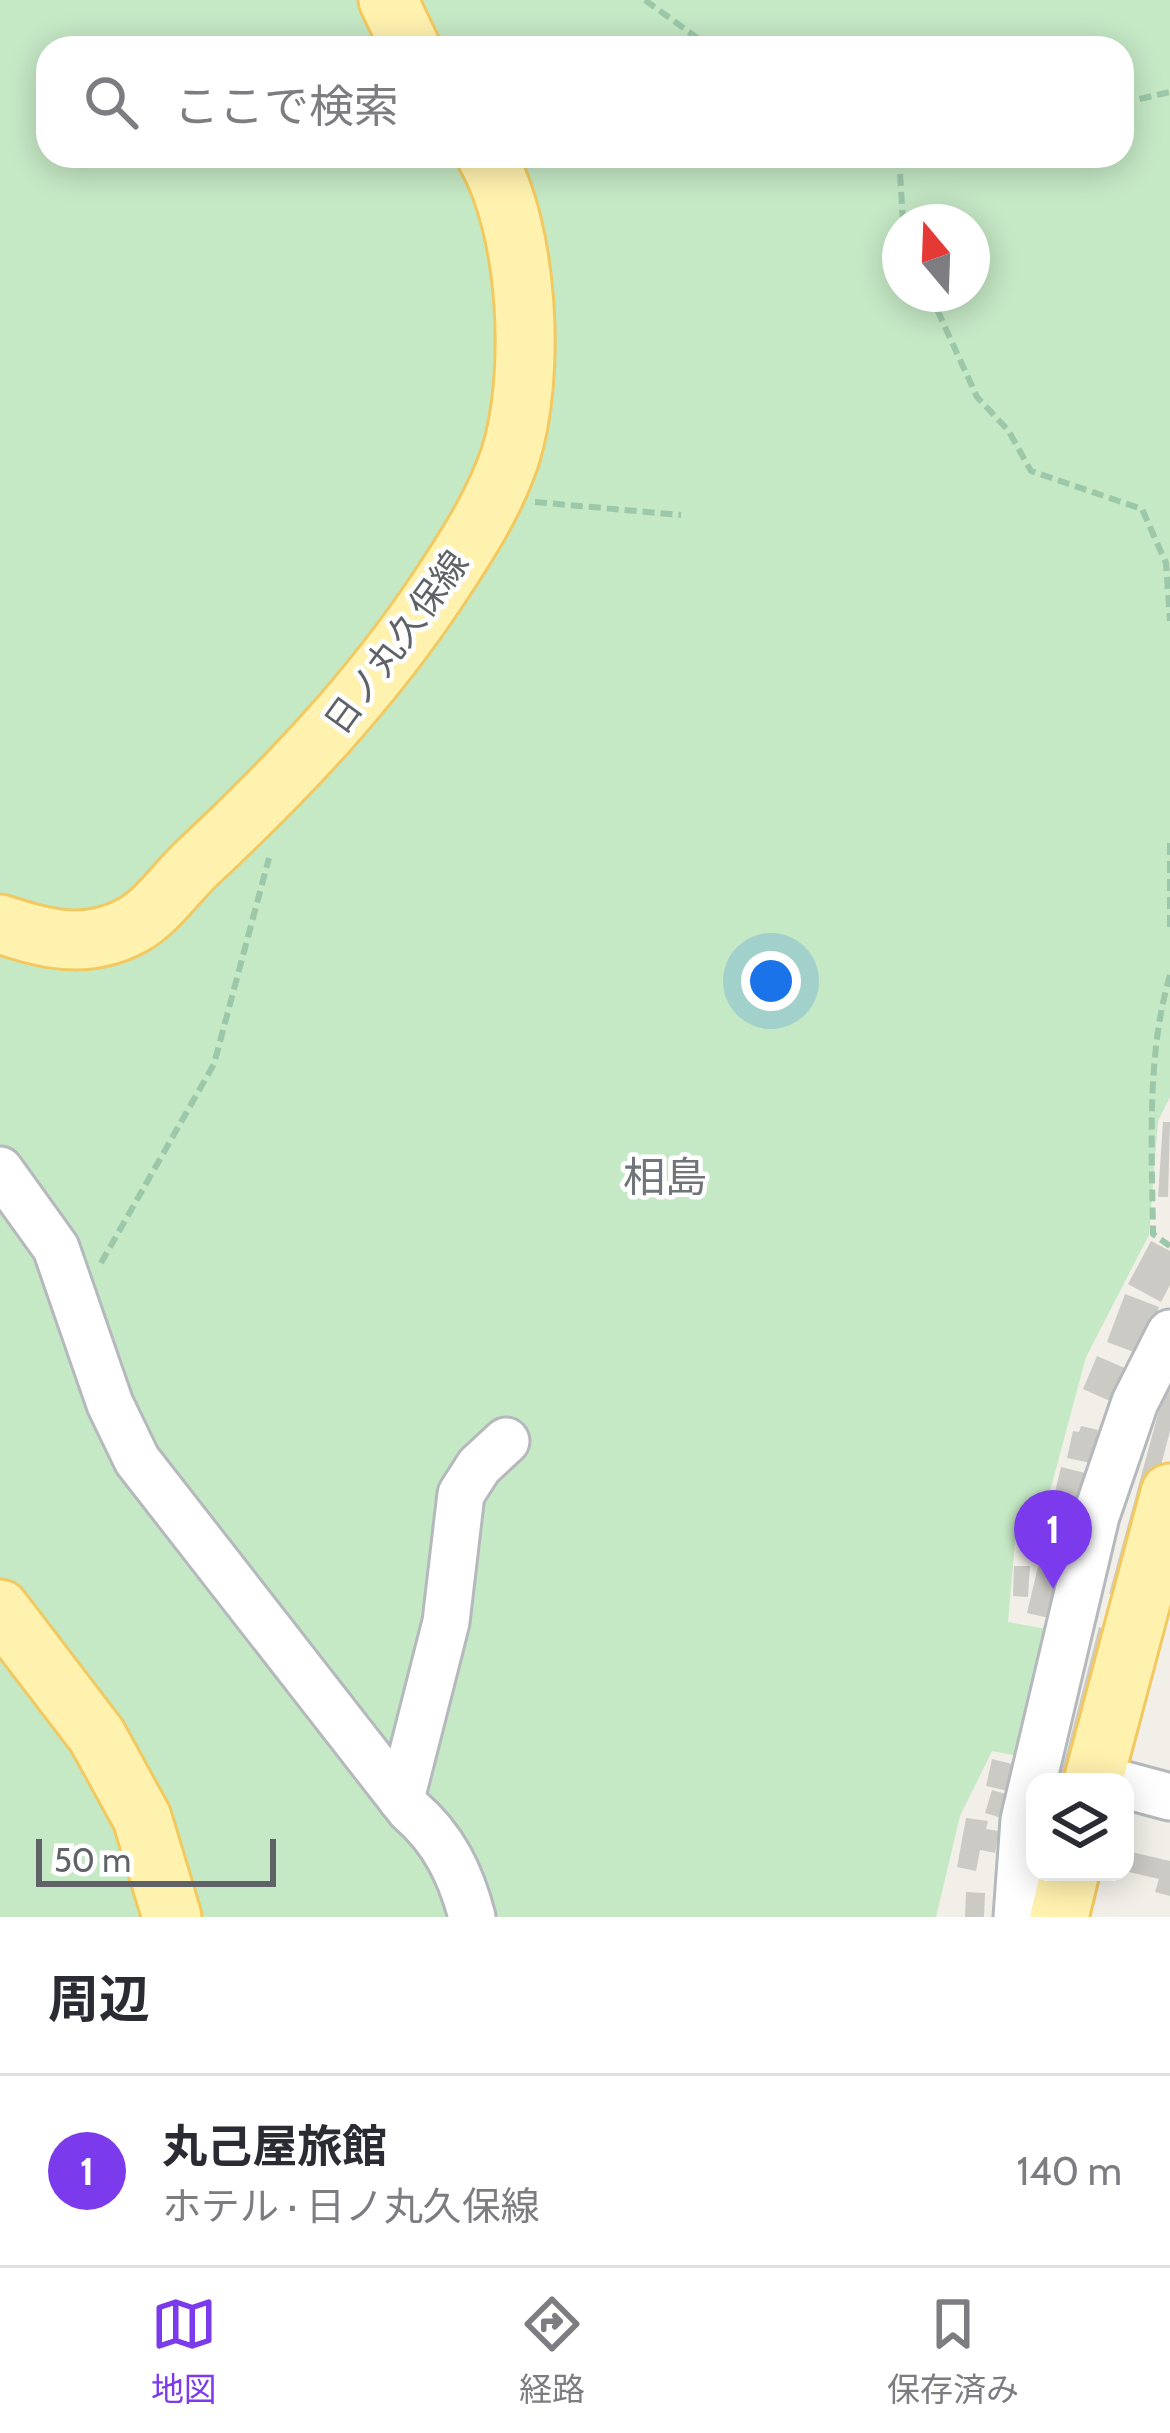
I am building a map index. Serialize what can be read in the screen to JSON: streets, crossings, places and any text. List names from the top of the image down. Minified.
{"streets":{"main road":["日ノ丸久保線"]},"districts":["相島"],"scale_bar":"50 m","north":"top","page":{"search":"ここで検索","pins":"1","scale":"50 m","heading":"周辺","list":[{"mark":"1","name":"丸己屋旅館","note":"ホテル · 日ノ丸久保線","value":"140 m"}],"nav":["地図","経路","保存済み"]}}
